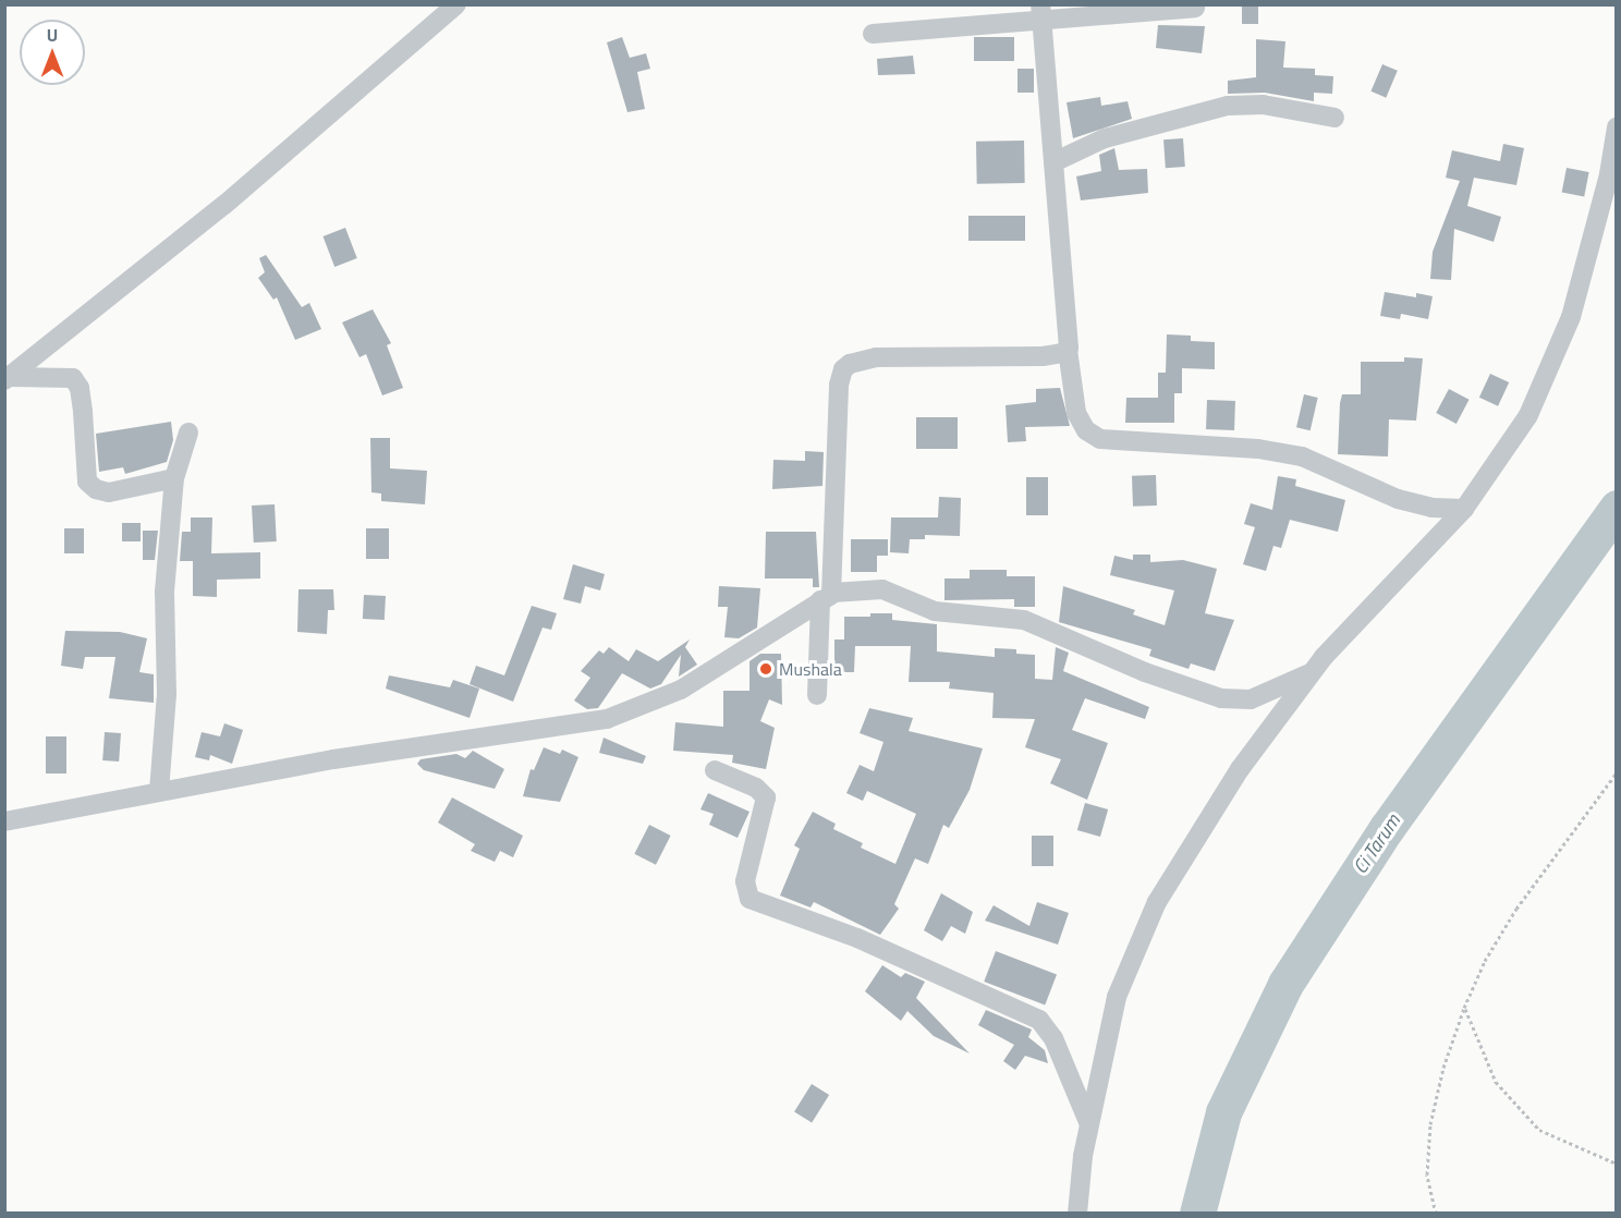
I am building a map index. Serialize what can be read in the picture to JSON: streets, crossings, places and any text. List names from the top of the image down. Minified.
{"water":["Ci Tarum"],"places":["Mushala"],"north":"top"}
